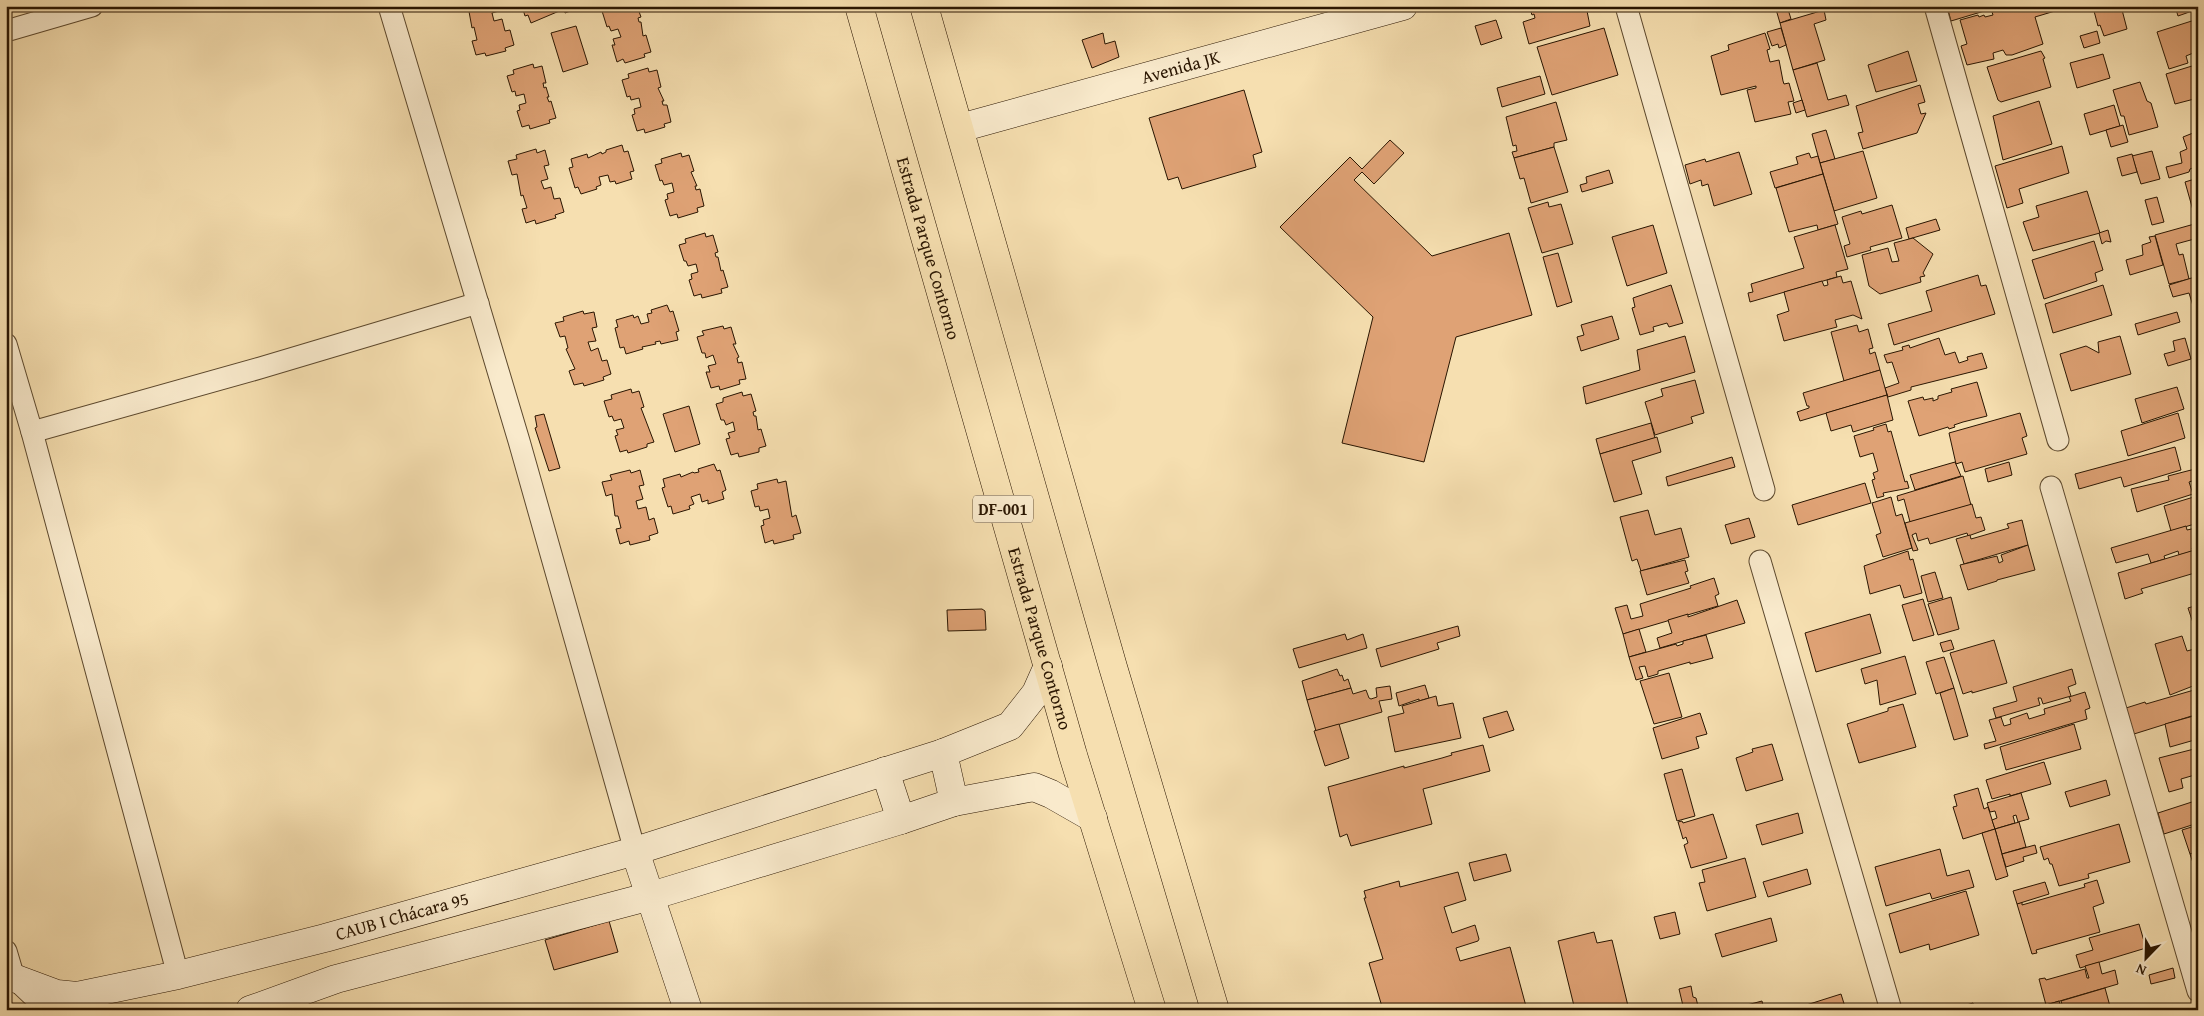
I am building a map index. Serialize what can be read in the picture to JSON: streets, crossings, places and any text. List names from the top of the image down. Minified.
{"streets":{"highway":["Estrada Parque Contorno","DF-001"],"street":["Avenida JK","CAUB I Chácara 95"]},"crossings":[["Estrada Parque Contorno","CAUB I Chácara 95"]],"north":"bottom left"}
